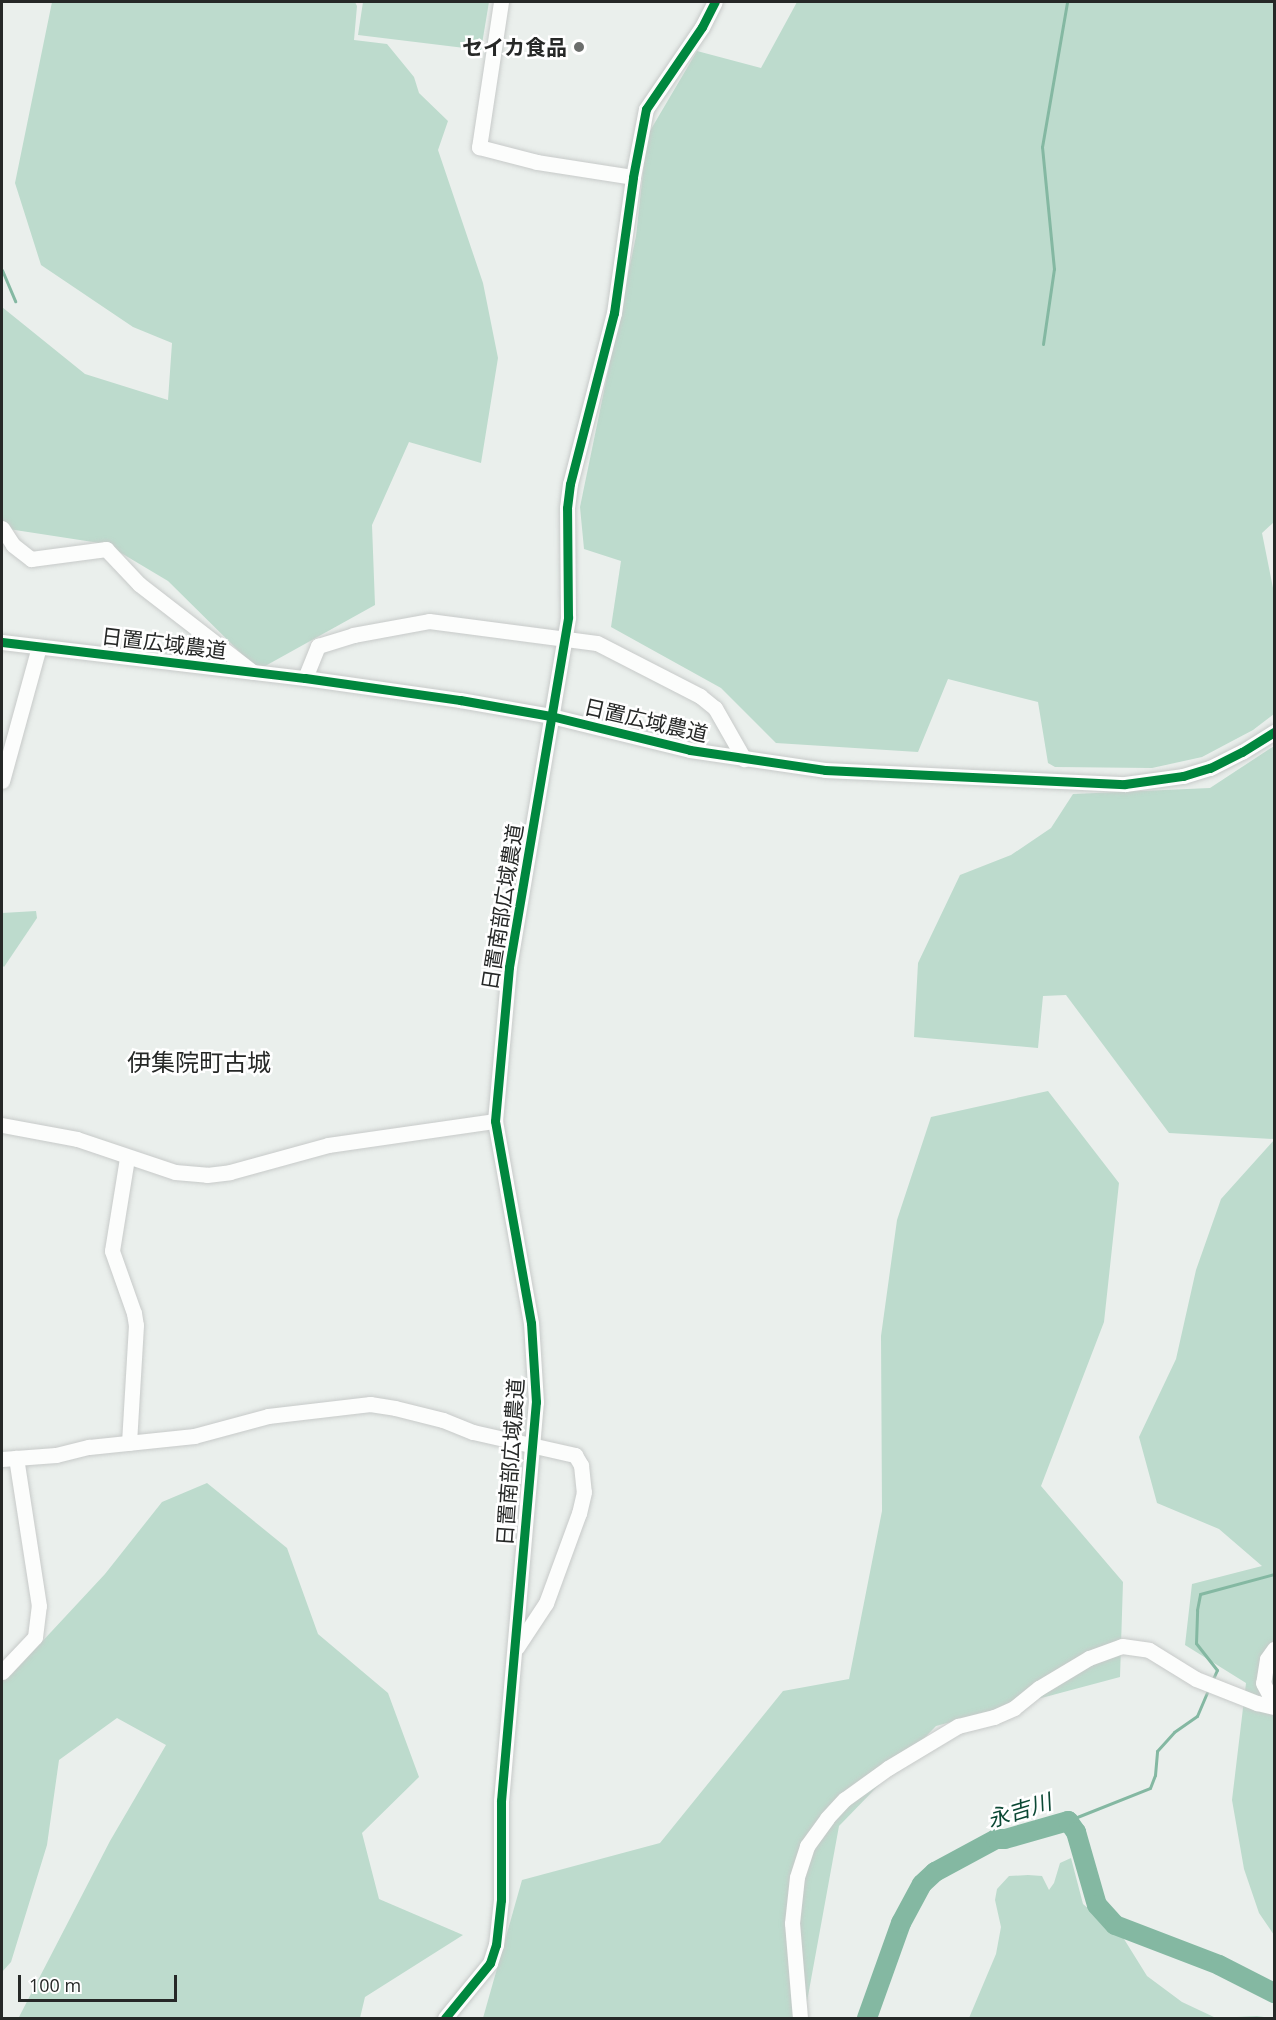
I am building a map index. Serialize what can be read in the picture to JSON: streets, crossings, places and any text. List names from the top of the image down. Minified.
{"streets":{"street":["日置広域農道","日置南部広域農道"]},"crossings":[["日置広域農道","日置南部広域農道"]],"districts":["伊集院町古城"],"water":["永吉川"],"places":["セイカ食品"],"scale_bar":"100 m"}
